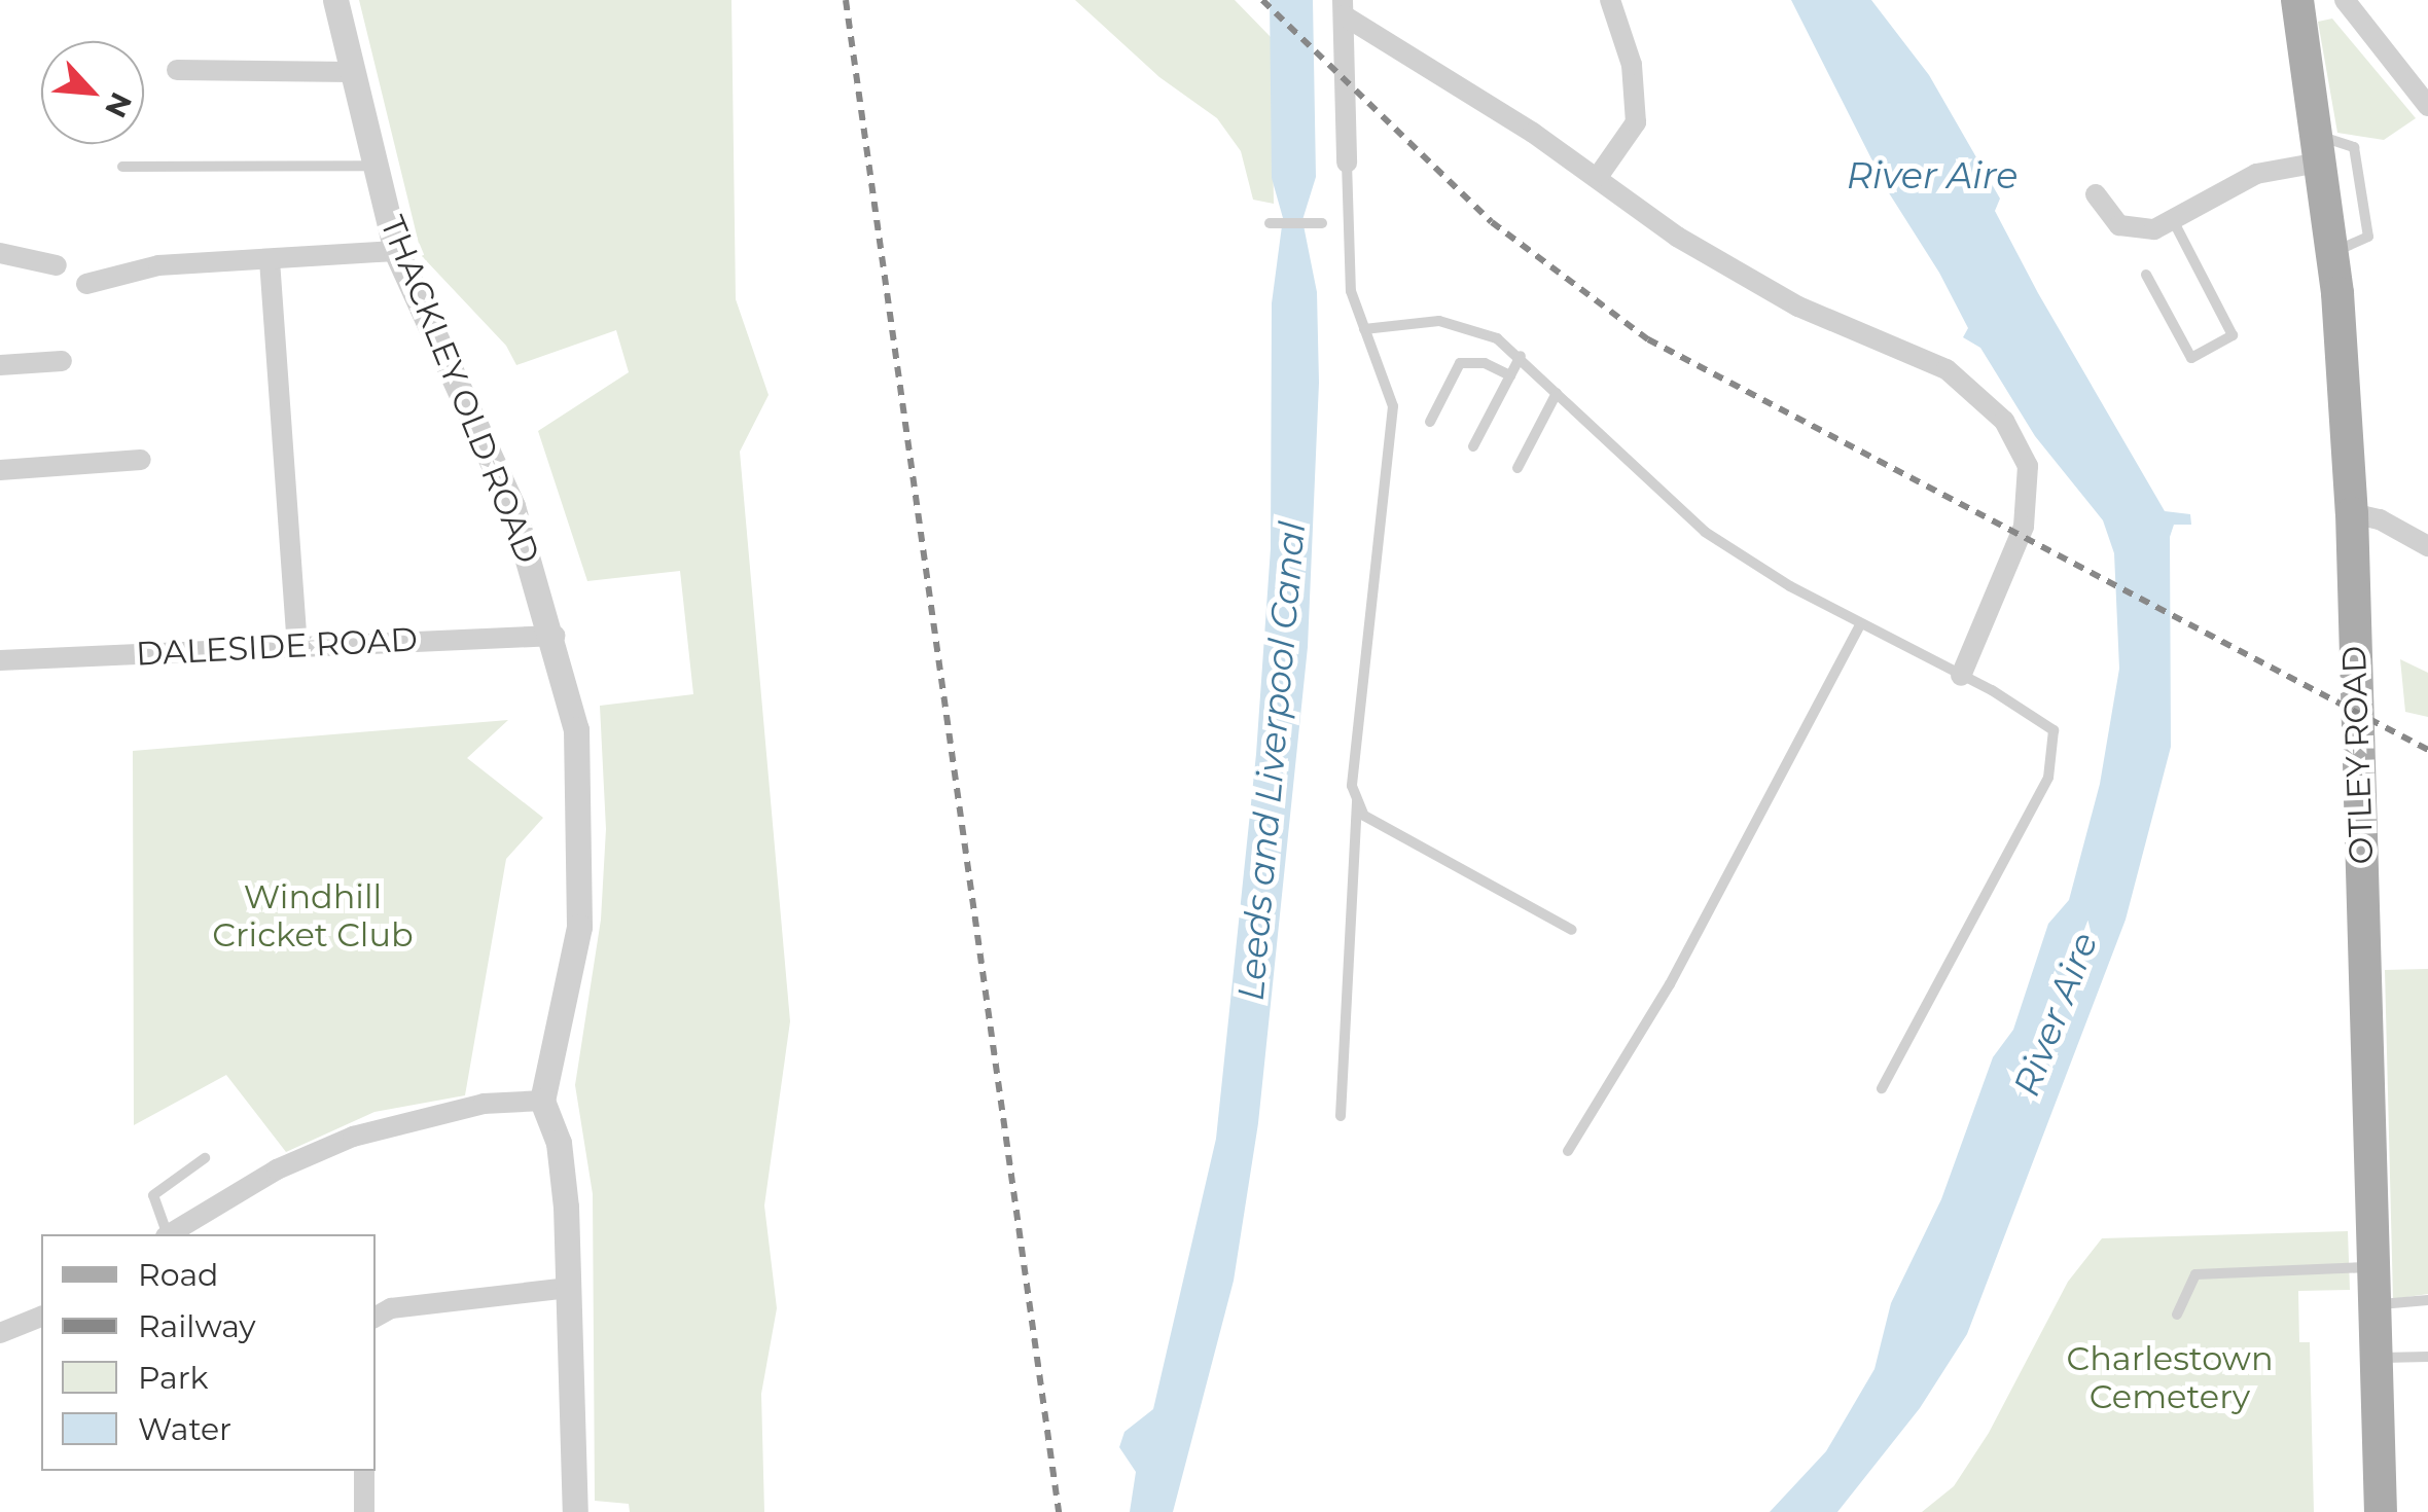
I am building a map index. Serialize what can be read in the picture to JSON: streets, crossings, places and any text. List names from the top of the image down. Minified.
{"streets":{"main road":["OTLEY ROAD"],"street":["THACKLEY OLD ROAD","DALESIDE ROAD"]},"crossings":[["THACKLEY OLD ROAD","DALESIDE ROAD"]],"water":["River Aire","Leeds and Liverpool Canal"],"parks":["Windhill Cricket Club","Charlestown Cemetery"],"legend":["Road","Railway","Park","Water"],"north":"bottom right"}
